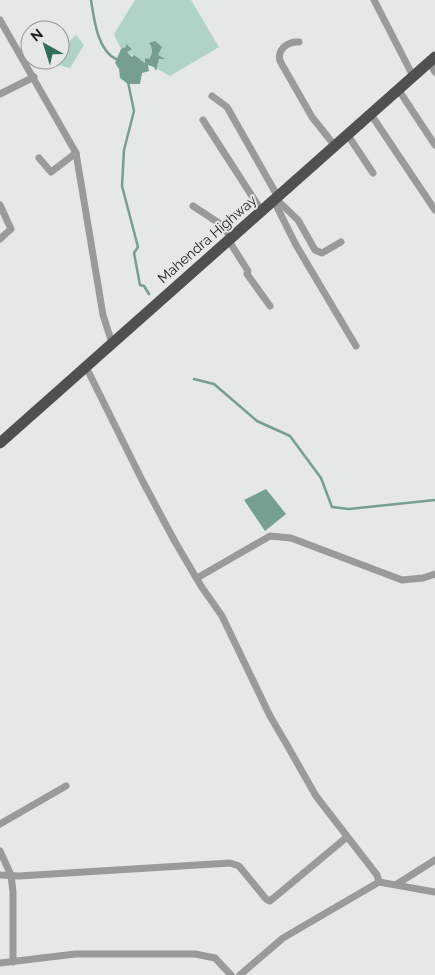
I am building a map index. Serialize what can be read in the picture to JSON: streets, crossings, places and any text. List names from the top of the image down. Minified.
{"streets":{"highway":["Mahendra Highway"]},"north":"top left"}
